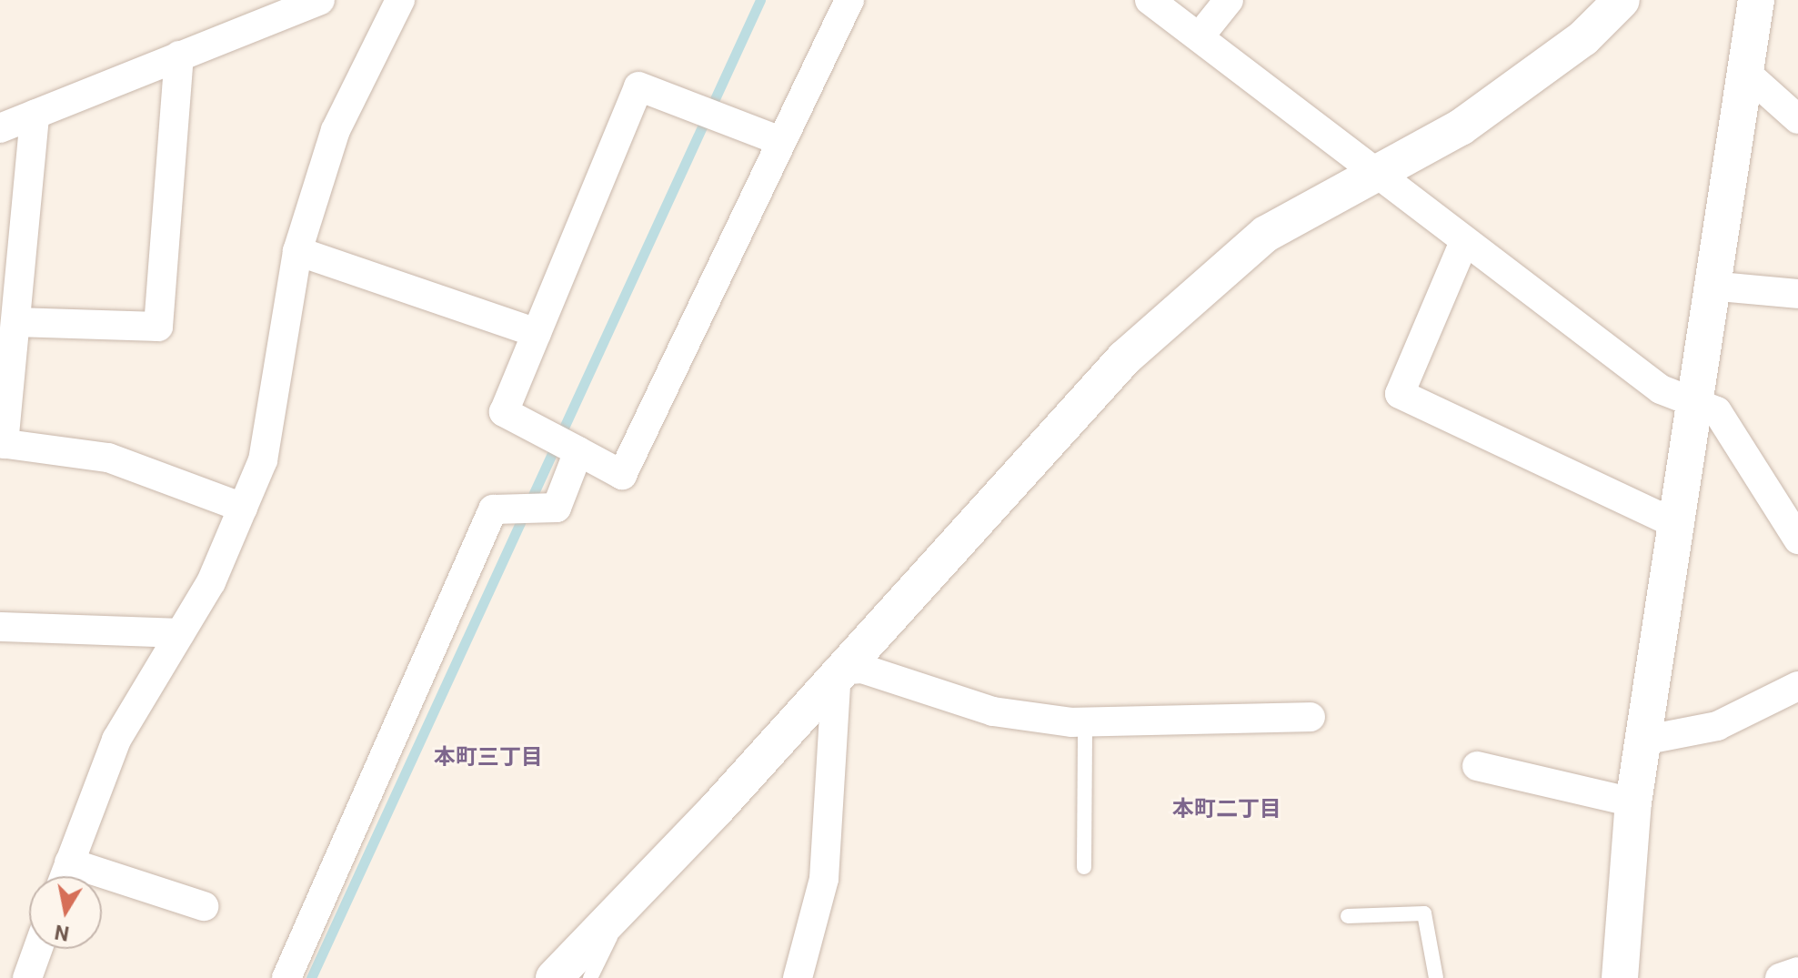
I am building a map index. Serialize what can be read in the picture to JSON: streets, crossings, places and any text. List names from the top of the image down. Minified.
{"districts":["本町三丁目","本町二丁目"],"north":"bottom"}
